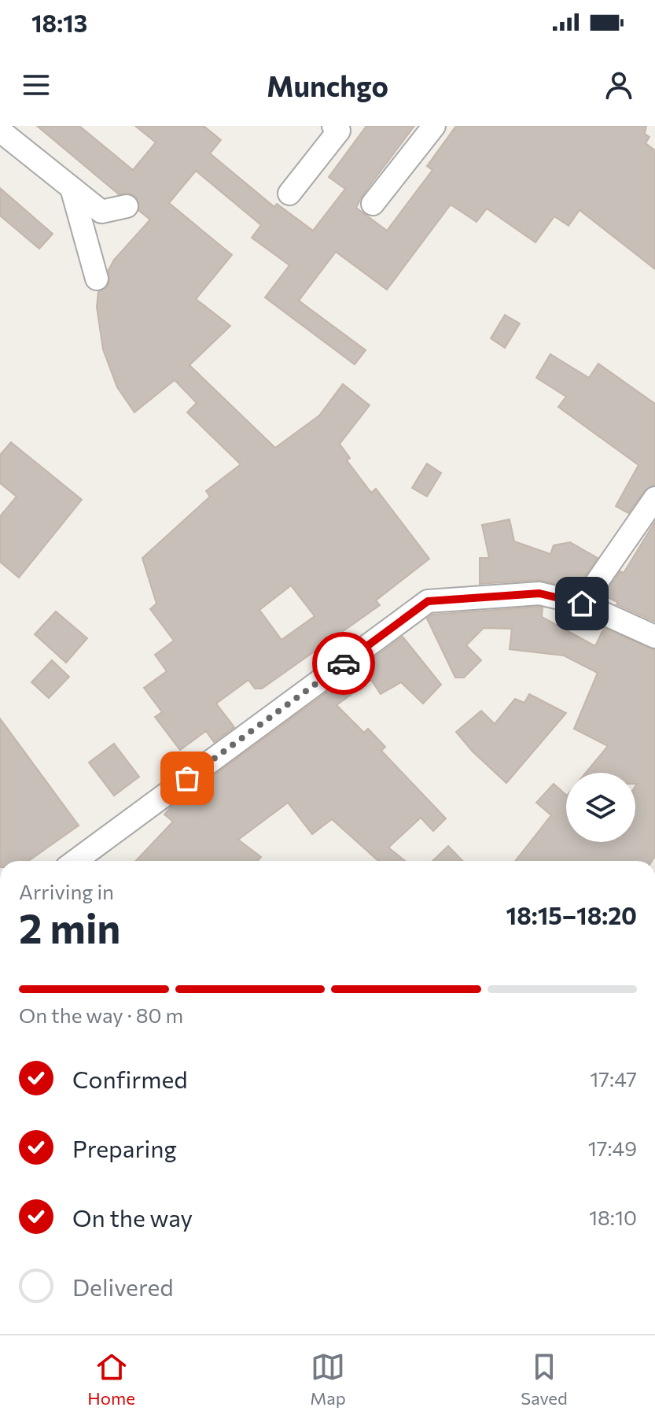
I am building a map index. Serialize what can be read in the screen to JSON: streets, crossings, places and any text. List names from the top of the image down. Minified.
{"page":{"status":"18:13","header":"Munchgo","heading":["2 min","Arriving in","18:15–18:20"],"bar":"On the way · 80 m","list":[["Confirmed","17:47"],["Preparing","17:49"],["On the way","18:10"],"Delivered"],"tabs":["Home","Map","Saved"]}}
